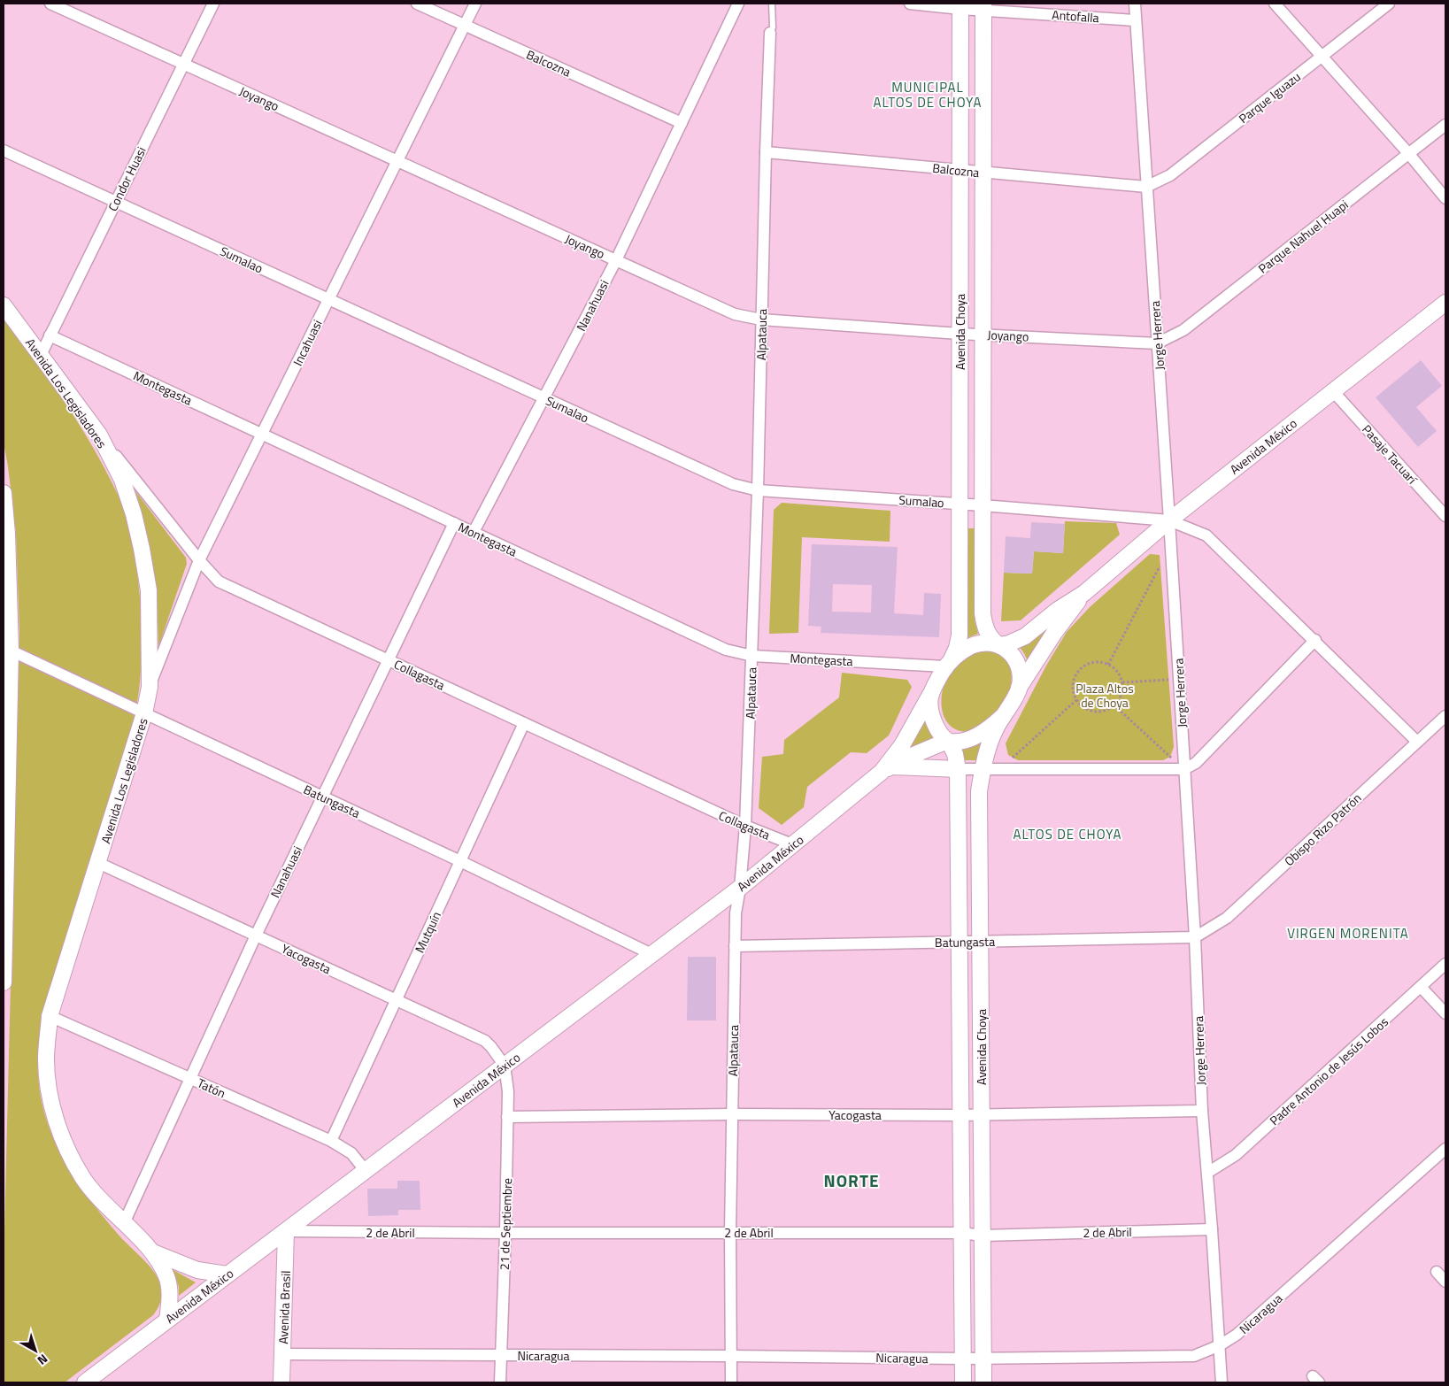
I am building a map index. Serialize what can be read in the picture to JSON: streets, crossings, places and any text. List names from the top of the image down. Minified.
{"streets":{"main road":["Avenida Choya","Avenida Los Legisladores","Avenida México","Avenida Brasil"],"street":["Antofalla","Balcozna","Parque Iguazu","Joyango","Condor Huasi","Parque Nahuel Huapi","Sumalao","Nanahuasi","Alpatauca","Jorge Herrera","Incahuasi","Montegasta","Pasaje Tacuarí","Collagasta","Batungasta","Obispo Rizo Patrón","Mutquín","Yacogasta","Padre Antonio de Jesús Lobos","Tatón","21 de Septiembre","2 de Abril","Nicaragua"]},"crossings":[["Antofalla","Avenida Choya"],["Antofalla","Jorge Herrera"],["Balcozna","Parque Iguazu"],["Balcozna","Nanahuasi"],["Balcozna","Avenida Choya"],["Balcozna","Alpatauca"],["Balcozna","Jorge Herrera"],["Balcozna","Incahuasi"],["Parque Iguazu","Jorge Herrera"],["Joyango","Condor Huasi"],["Joyango","Parque Nahuel Huapi"],["Joyango","Nanahuasi"],["Joyango","Avenida Choya"],["Joyango","Alpatauca"],["Joyango","Jorge Herrera"],["Joyango","Incahuasi"],["Condor Huasi","Sumalao"],["Condor Huasi","Montegasta"],["Condor Huasi","Avenida Los Legisladores"],["Parque Nahuel Huapi","Jorge Herrera"],["Sumalao","Nanahuasi"],["Sumalao","Avenida Choya"],["Sumalao","Alpatauca"],["Sumalao","Jorge Herrera"],["Sumalao","Incahuasi"],["Sumalao","Avenida México"],["Sumalao","Obispo Rizo Patrón"],["Nanahuasi","Montegasta"],["Nanahuasi","Avenida Los Legisladores"],["Nanahuasi","Collagasta"],["Nanahuasi","Batungasta"],["Nanahuasi","Yacogasta"],["Nanahuasi","Tatón"],["Avenida Choya","Montegasta"],["Avenida Choya","Avenida México"],["Avenida Choya","Batungasta"],["Avenida Choya","Yacogasta"],["Avenida Choya","2 de Abril"],["Avenida Choya","Nicaragua"],["Alpatauca","Montegasta"],["Alpatauca","Avenida México"],["Alpatauca","Collagasta"],["Alpatauca","Batungasta"],["Alpatauca","Yacogasta"],["Alpatauca","2 de Abril"],["Alpatauca","Nicaragua"],["Jorge Herrera","Avenida México"],["Jorge Herrera","Batungasta"],["Jorge Herrera","Obispo Rizo Patrón"],["Jorge Herrera","Yacogasta"],["Jorge Herrera","Padre Antonio de Jesús Lobos"],["Jorge Herrera","2 de Abril"],["Jorge Herrera","Nicaragua"],["Incahuasi","Montegasta"],["Incahuasi","Avenida Los Legisladores"],["Incahuasi","Collagasta"],["Montegasta","Avenida México"],["Avenida Los Legisladores","Avenida México"],["Avenida Los Legisladores","Collagasta"],["Avenida Los Legisladores","Batungasta"],["Avenida Los Legisladores","Yacogasta"],["Avenida Los Legisladores","Tatón"],["Avenida México","Pasaje Tacuarí"],["Avenida México","Collagasta"],["Avenida México","Batungasta"],["Avenida México","Yacogasta"],["Avenida México","Tatón"],["Avenida México","21 de Septiembre"],["Avenida México","2 de Abril"],["Avenida México","Avenida Brasil"],["Collagasta","Mutquín"],["Batungasta","Obispo Rizo Patrón"],["Batungasta","Mutquín"],["Mutquín","Yacogasta"],["Mutquín","Tatón"],["Yacogasta","21 de Septiembre"],["21 de Septiembre","2 de Abril"],["21 de Septiembre","Nicaragua"],["2 de Abril","Avenida Brasil"],["Avenida Brasil","Nicaragua"]],"districts":["MUNICIPAL ALTOS DE CHOYA","ALTOS DE CHOYA","VIRGEN MORENITA","NORTE"],"parks":["Plaza Altos de Choya"],"north":"bottom right"}
